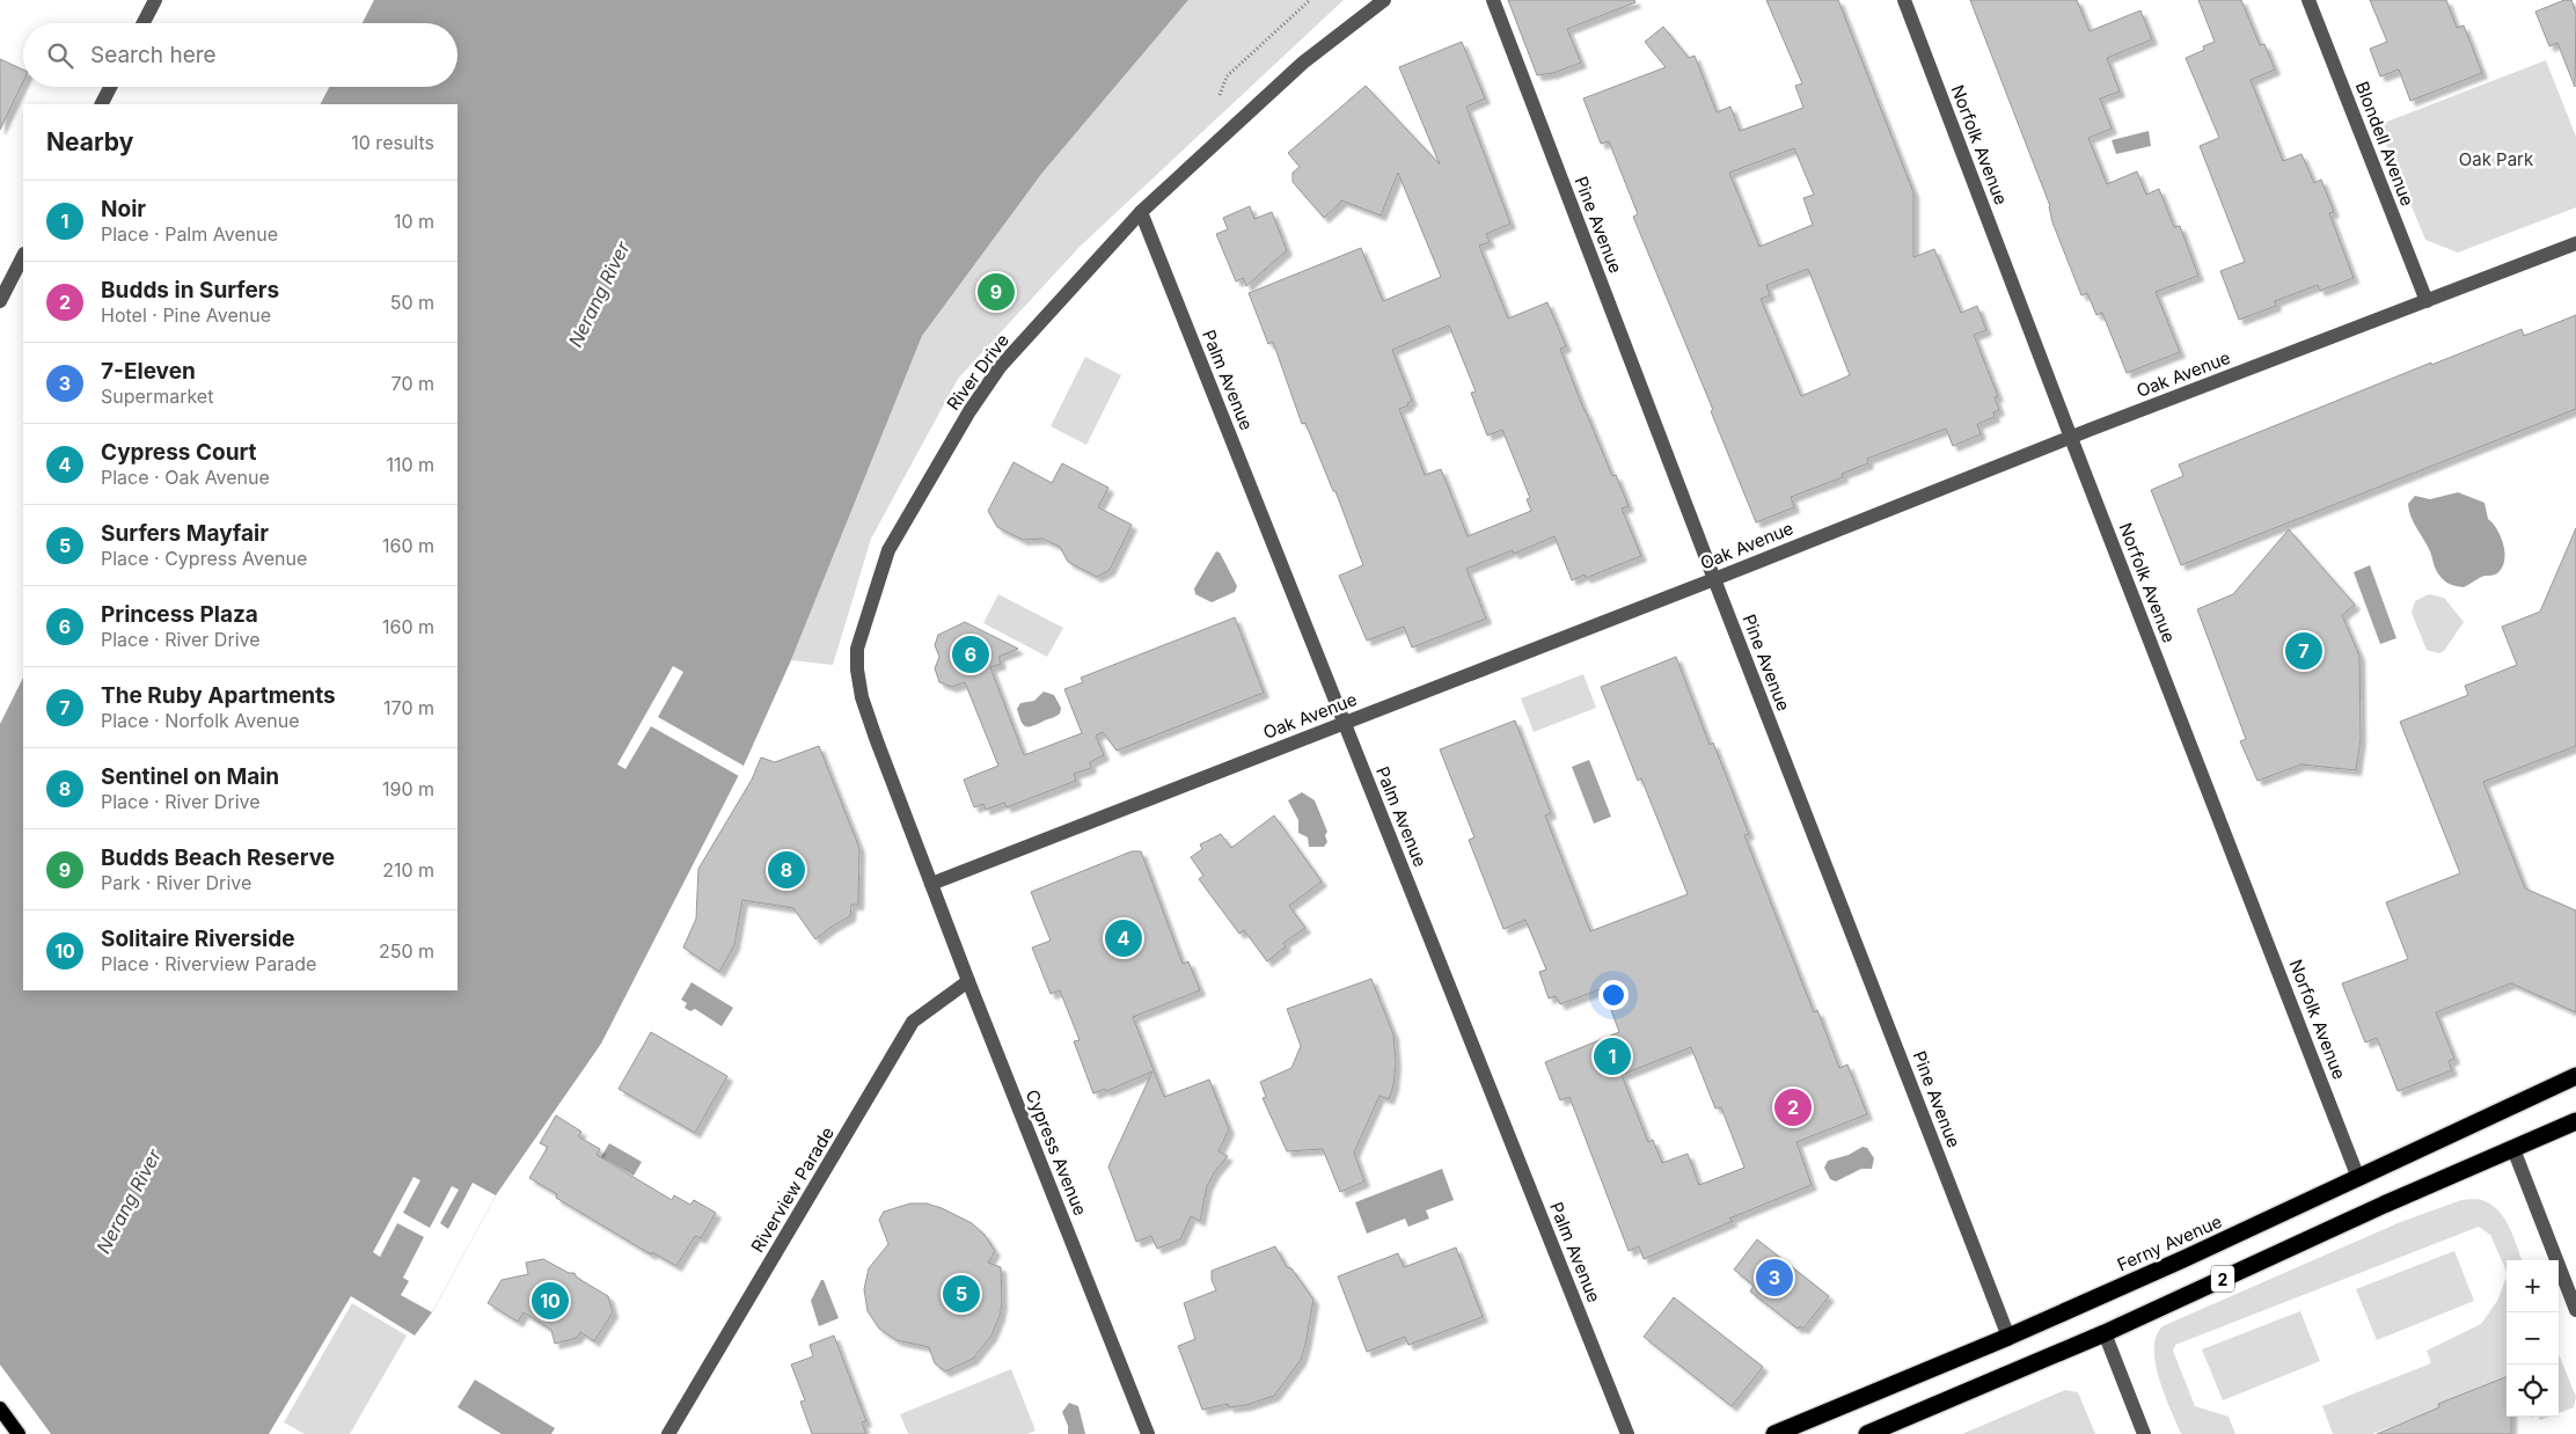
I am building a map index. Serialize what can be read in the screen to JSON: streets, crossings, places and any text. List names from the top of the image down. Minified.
{"streets":{"highway":["Ferny Avenue","2"],"street":["Blondell Avenue","Norfolk Avenue","Pine Avenue","River Drive","Oak Avenue","Palm Avenue","Cypress Avenue","Riverview Parade"]},"crossings":[["Blondell Avenue","Oak Avenue"],["Norfolk Avenue","Oak Avenue"],["Norfolk Avenue","Ferny Avenue"],["Pine Avenue","Oak Avenue"],["Pine Avenue","Ferny Avenue"],["River Drive","Oak Avenue"],["River Drive","Palm Avenue"],["River Drive","Cypress Avenue"],["Oak Avenue","Palm Avenue"],["Oak Avenue","Cypress Avenue"],["Cypress Avenue","Riverview Parade"]],"water":["Nerang River"],"parks":["Oak Park"],"page":{"search":"Search here","heading":["Nearby","10 results"],"list":[{"mark":"1","name":"Noir","note":"Place · Palm Avenue","value":"10 m"},{"mark":"2","name":"Budds in Surfers","note":"Hotel · Pine Avenue","value":"50 m"},{"mark":"3","name":"7-Eleven","note":"Supermarket","value":"70 m"},{"mark":"4","name":"Cypress Court","note":"Place · Oak Avenue","value":"110 m"},{"mark":"5","name":"Surfers Mayfair","note":"Place · Cypress Avenue","value":"160 m"},{"mark":"6","name":"Princess Plaza","note":"Place · River Drive","value":"160 m"},{"mark":"7","name":"The Ruby Apartments","note":"Place · Norfolk Avenue","value":"170 m"},{"mark":"8","name":"Sentinel on Main","note":"Place · River Drive","value":"190 m"},{"mark":"9","name":"Budds Beach Reserve","note":"Park · River Drive","value":"210 m"},{"mark":"10","name":"Solitaire Riverside","note":"Place · Riverview Parade","value":"250 m"}],"pins":["9","7","6","8","4","1","2","3","5","10"],"map_buttons":["+","−"]}}
